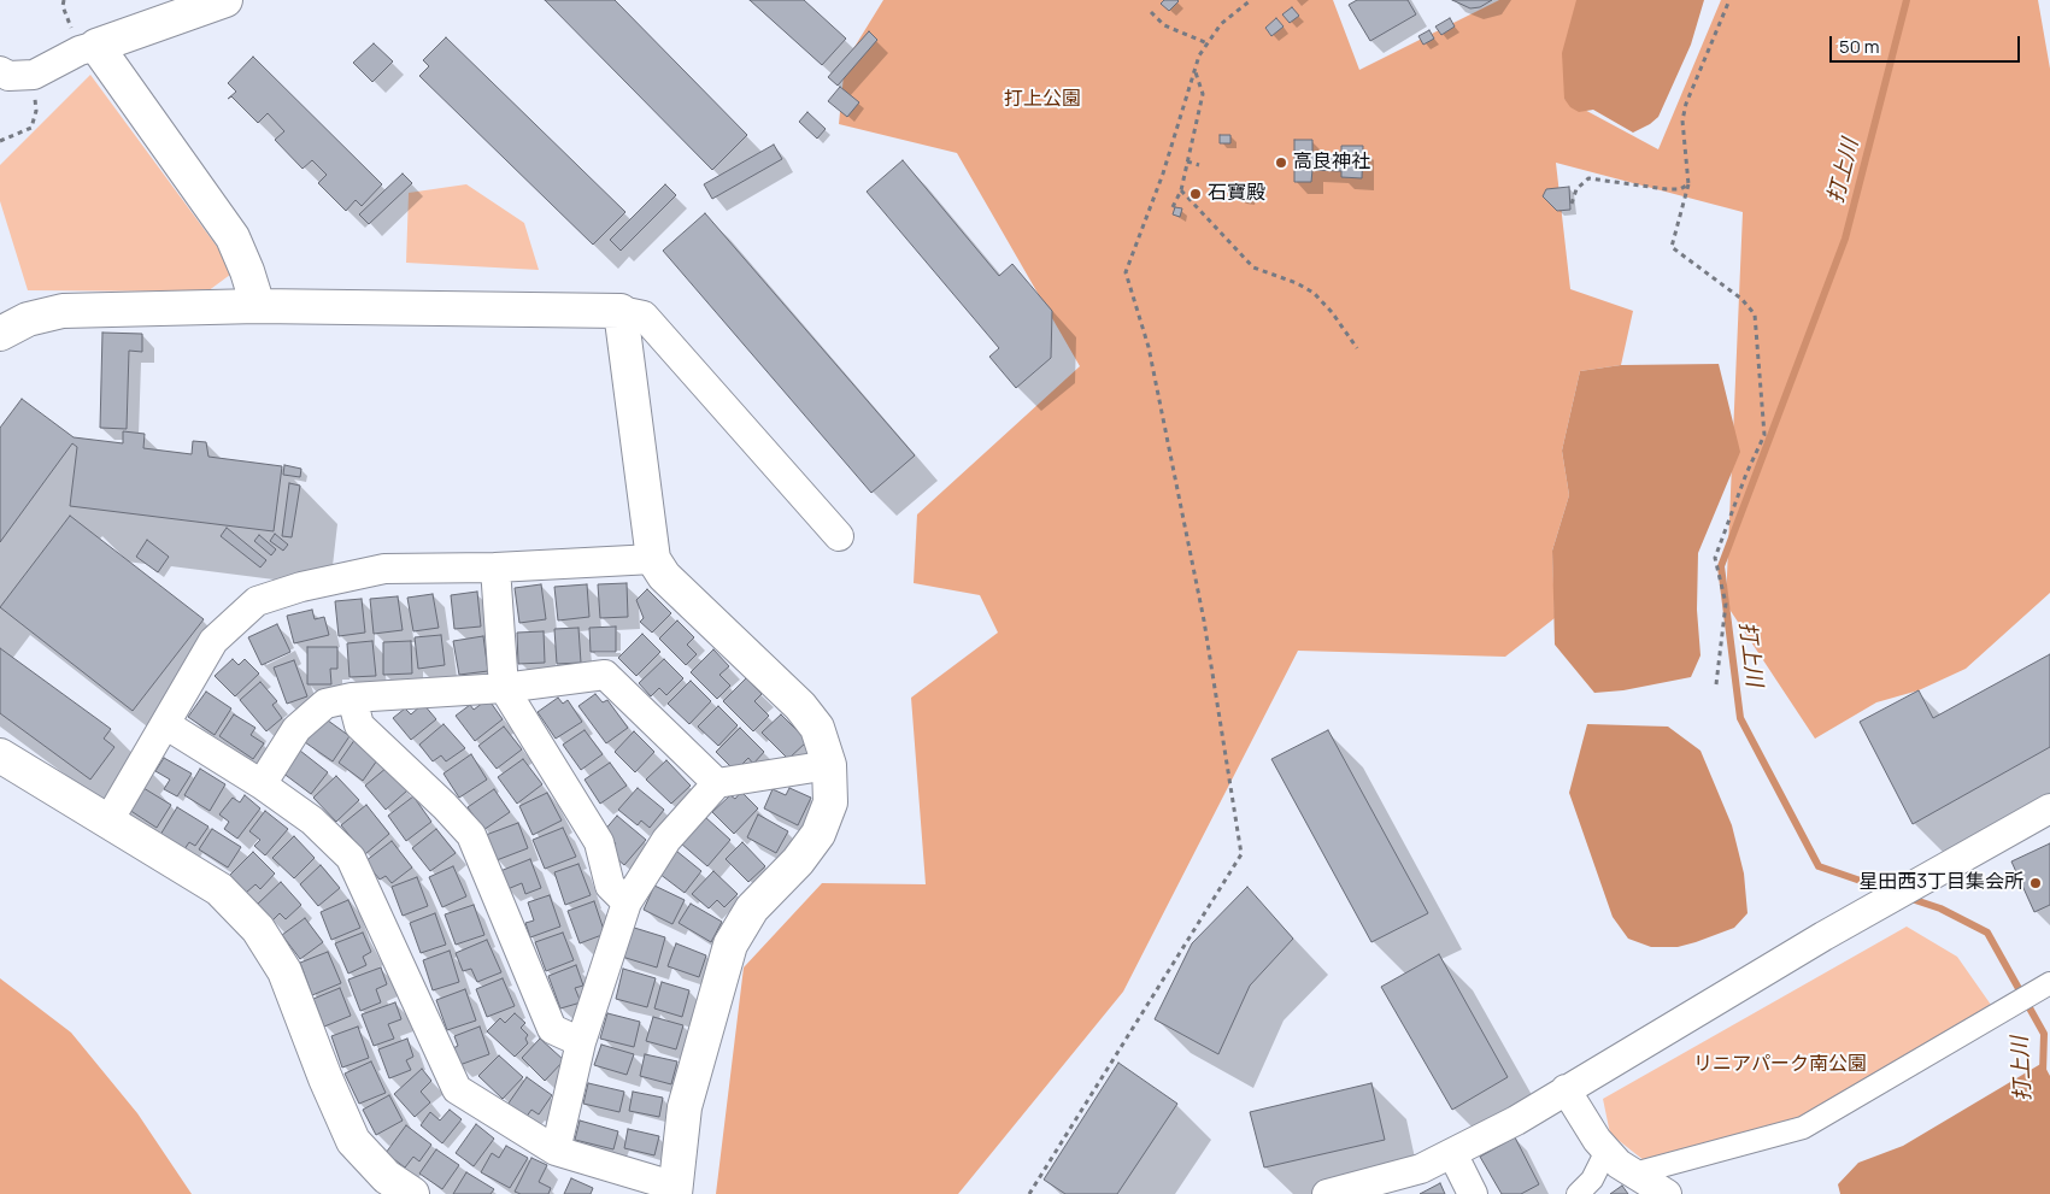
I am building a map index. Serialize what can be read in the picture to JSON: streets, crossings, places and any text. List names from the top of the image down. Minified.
{"water":["打上川"],"parks":["打上公園","リニアパーク南公園"],"places":["高良神社","石寶殿","星田西3丁目集会所"],"scale_bar":"50 m"}
